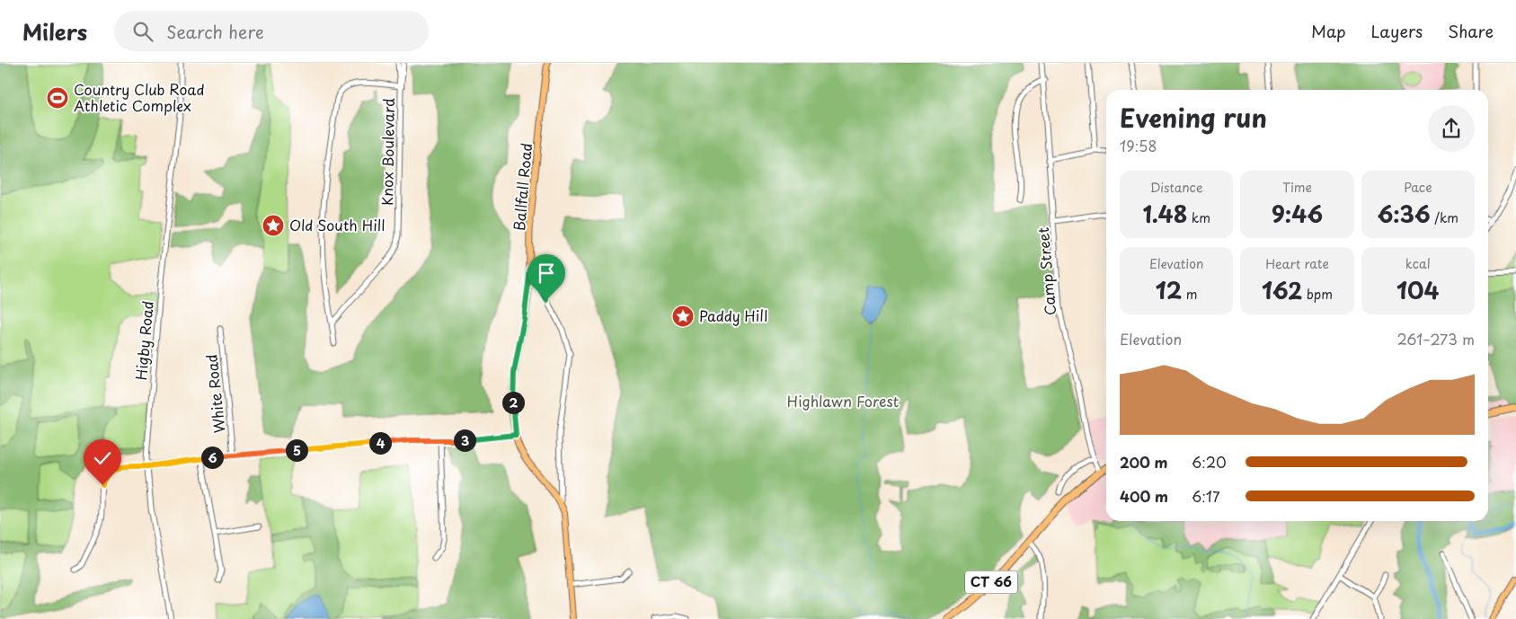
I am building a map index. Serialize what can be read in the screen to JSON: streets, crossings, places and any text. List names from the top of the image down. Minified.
{"streets":{"highway":["CT 66"],"main road":["Ballfall Road"],"street":["Knox Boulevard","Camp Street","Higby Road","White Road"]},"crossings":[["Camp Street","CT 66"]],"parks":["Highlawn Forest"],"places":{"sports":["Country Club Road Athletic Complex"],"place":["Old South Hill","Paddy Hill"]},"page":{"header":"Milers","search":"Search here","nav":["Map","Layers","Share"],"heading":["Evening run","19:58"],"stats":[["Distance","1.48 km"],["Time","9:46"],["Pace","6:36 /km"],["Elevation","12 m"],["Heart rate","162 bpm"],["kcal","104"]],"chart":["Elevation","261–273 m"],"pins":["2","3","4","5","6"],"list":[{"name":"200 m","note":"6:20"},{"name":"400 m","note":"6:17"}]}}
